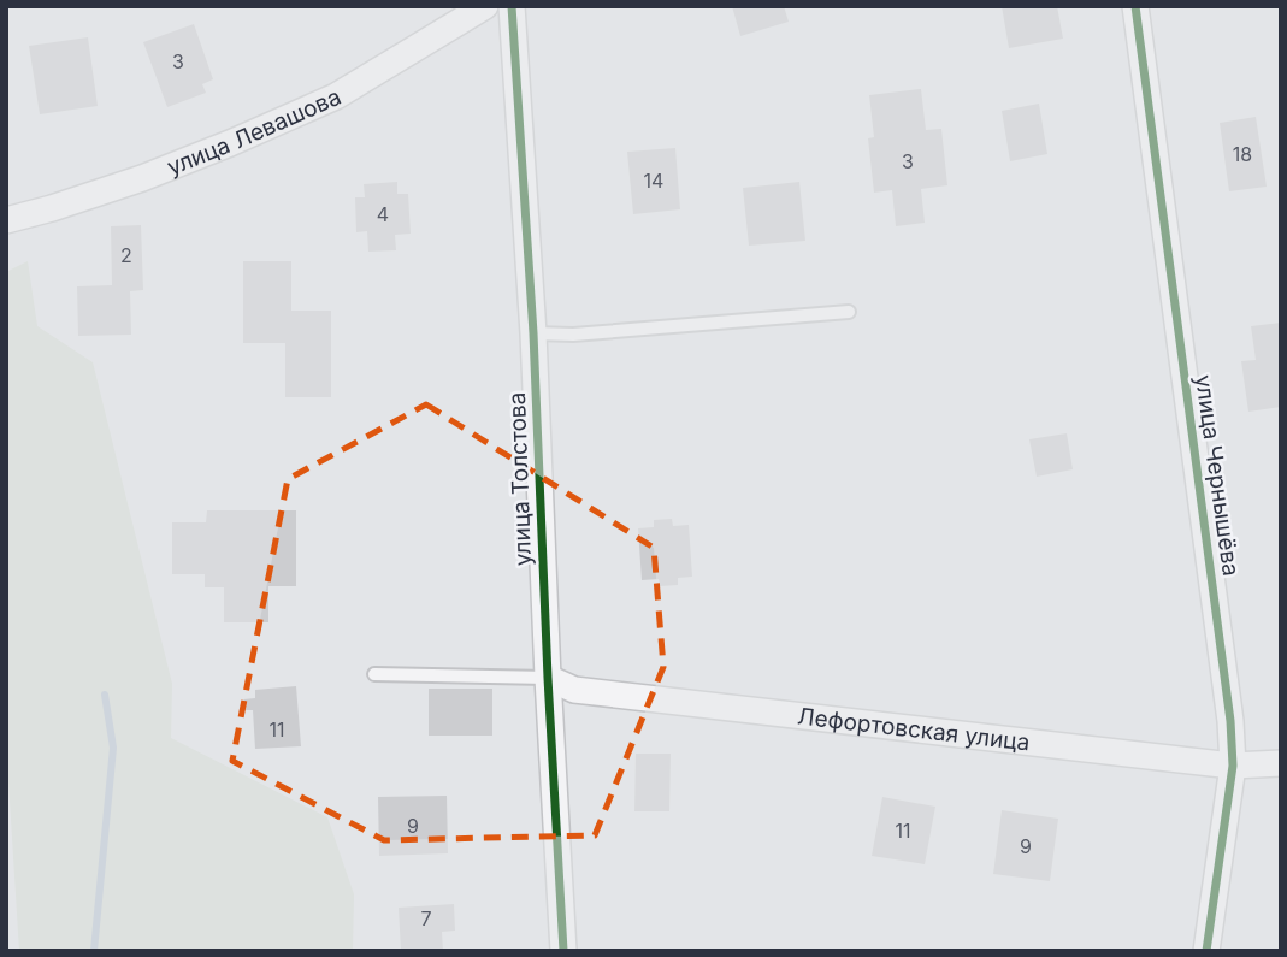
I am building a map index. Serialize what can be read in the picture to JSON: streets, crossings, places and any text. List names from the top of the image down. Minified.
{"streets":{"street":["улица Левашова","улица Чернышёва","улица Толстова","Лефортовская улица"]},"crossings":[["улица Чернышёва","Лефортовская улица"],["улица Толстова","Лефортовская улица"]],"house_numbers":["3","18","3","14","4","2","11","9","11","9","7"]}
